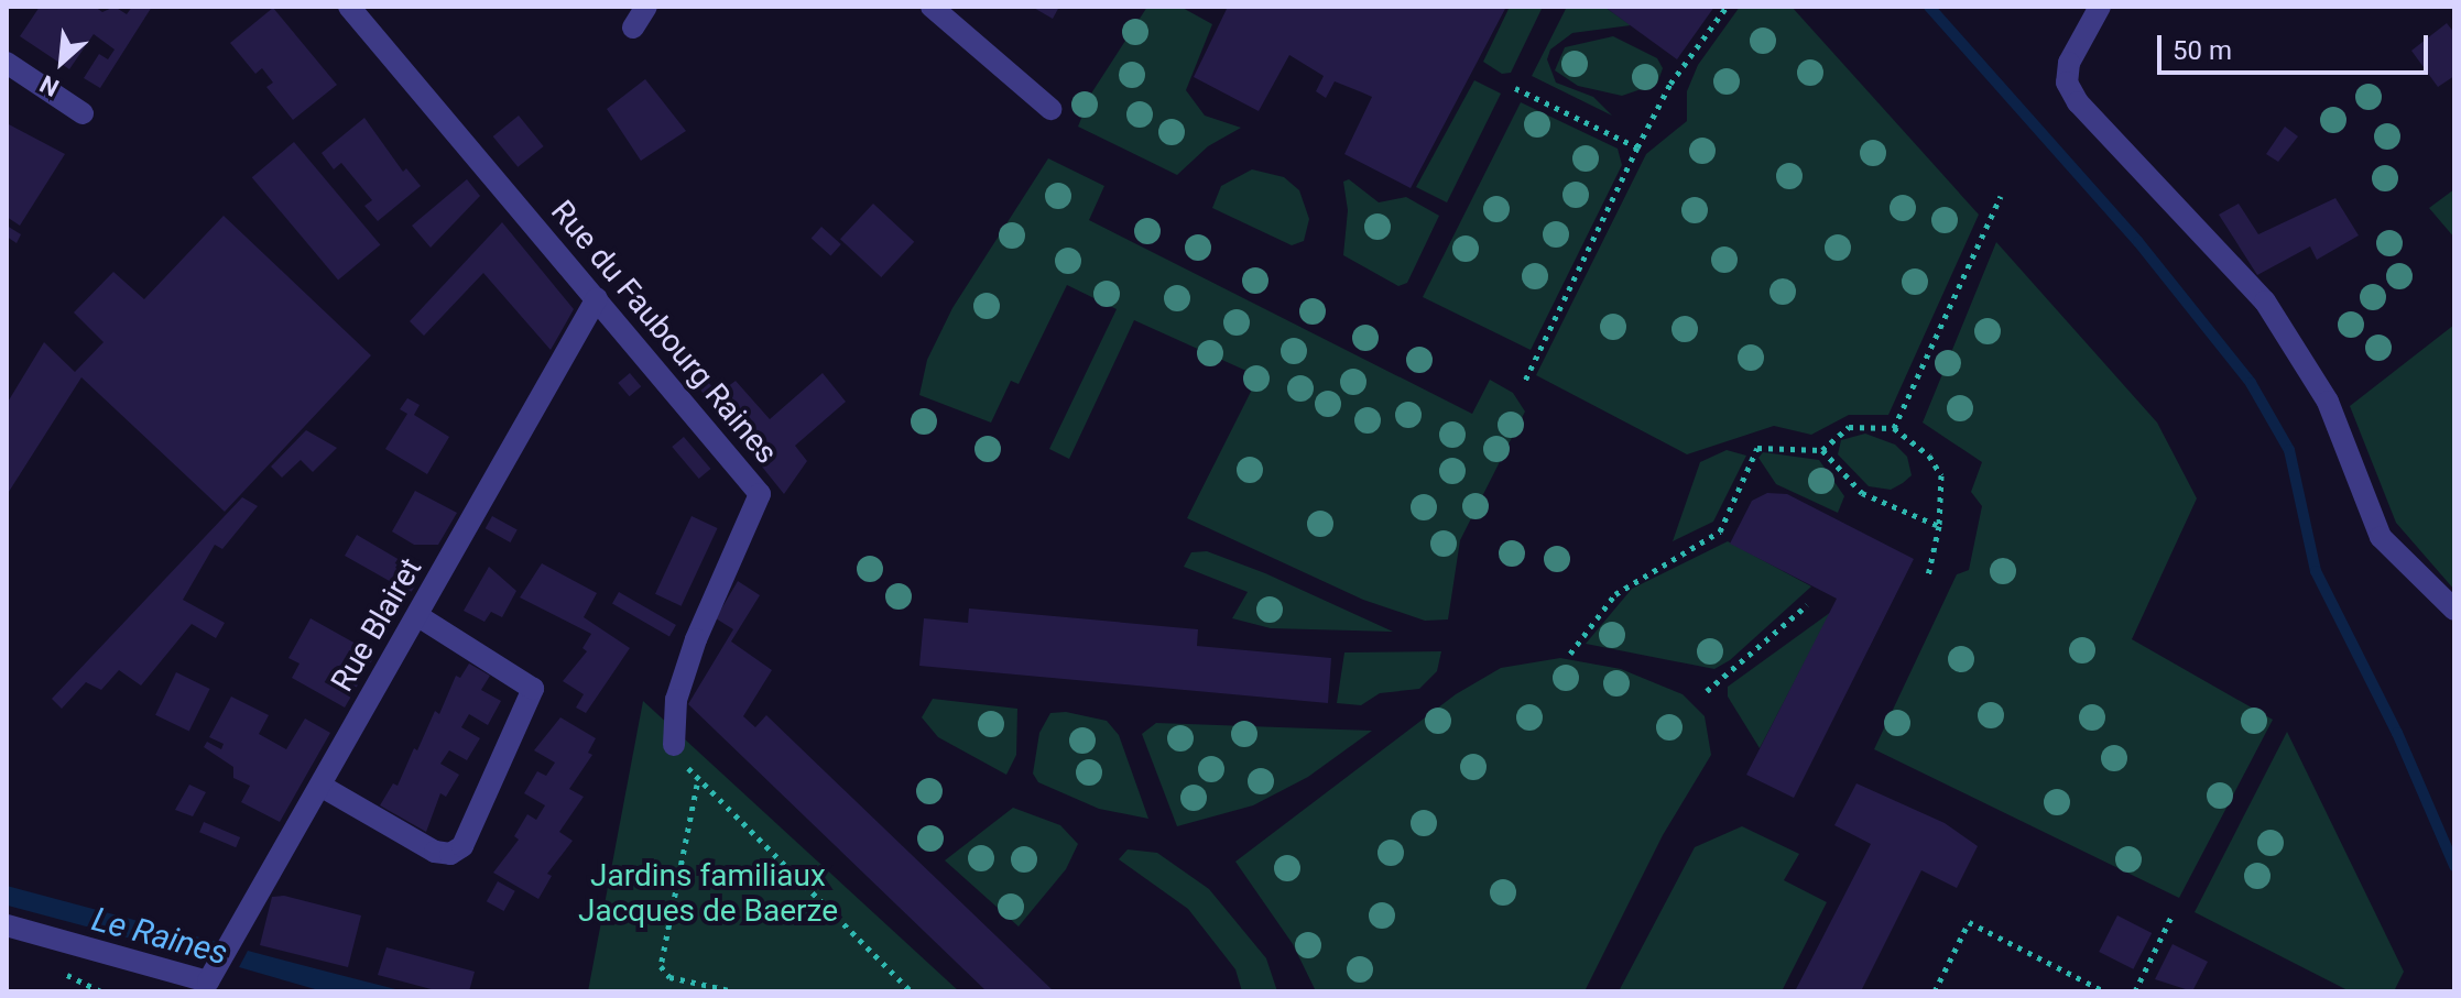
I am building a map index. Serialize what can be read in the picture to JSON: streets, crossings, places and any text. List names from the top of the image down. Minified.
{"streets":{"street":["Rue du Faubourg Raines","Rue Blairet"]},"crossings":[["Rue du Faubourg Raines","Rue Blairet"]],"water":["Le Raines"],"parks":["Jardins familiaux Jacques de Baerze"],"scale_bar":"50 m","north":"bottom left"}
